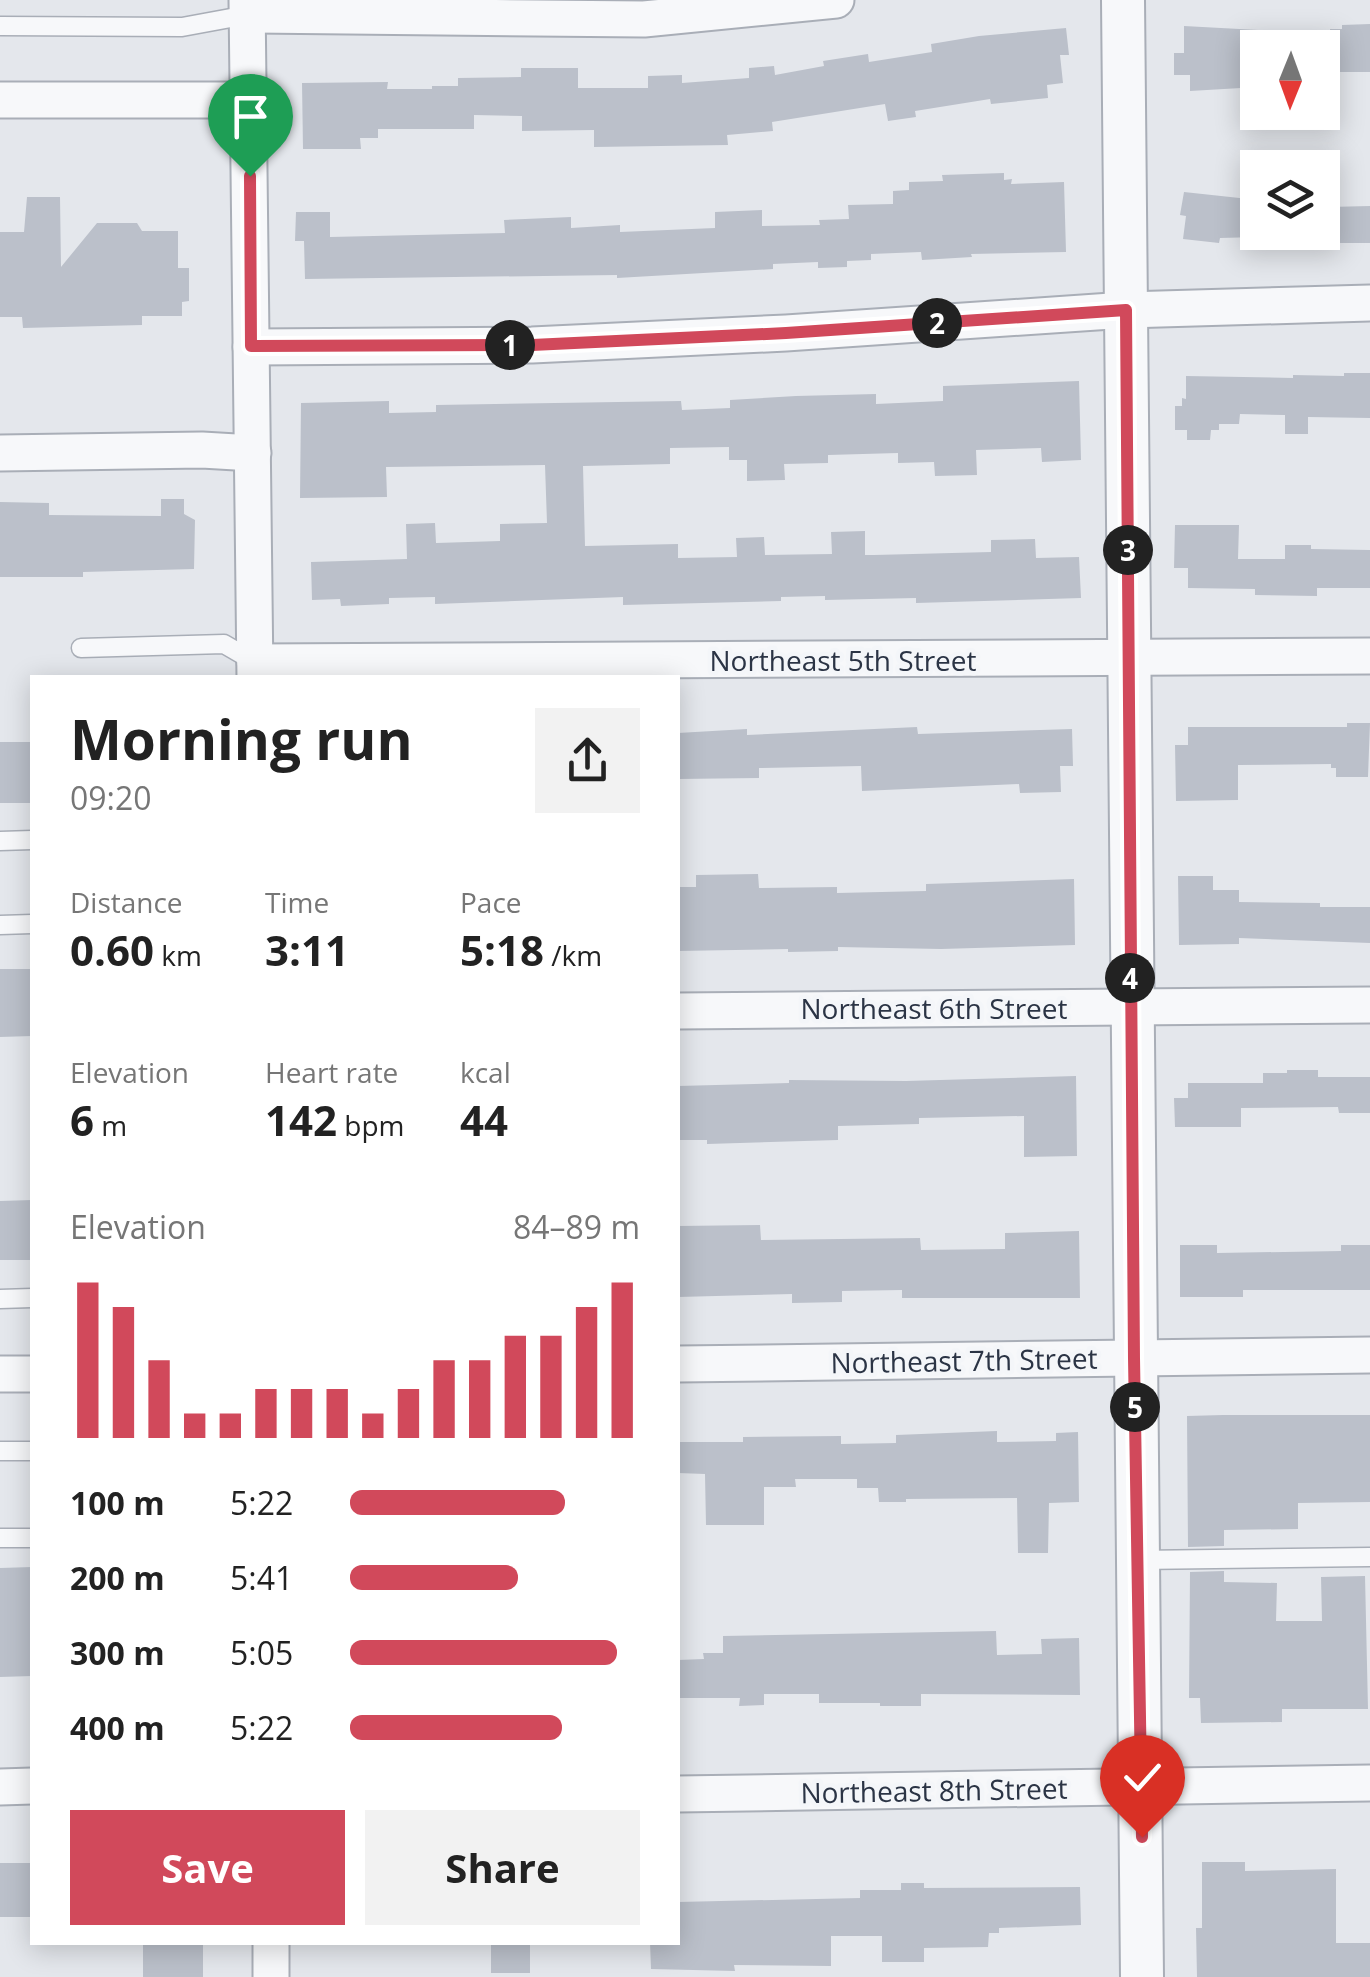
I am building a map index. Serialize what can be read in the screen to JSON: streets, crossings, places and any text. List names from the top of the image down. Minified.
{"streets":{"street":["Northeast 5th Street","Northeast 6th Street","Northeast 7th Street","Northeast 8th Street"]},"north":"bottom","page":{"pins":["2","1","3","4","5"],"heading":["Morning run","09:20"],"stats":[["Distance","0.60 km"],["Time","3:11"],["Pace","5:18 /km"],["Elevation","6 m"],["Heart rate","142 bpm"],["kcal","44"]],"chart":["Elevation","84–89 m"],"list":[{"name":"100 m","note":"5:22"},{"name":"200 m","note":"5:41"},{"name":"300 m","note":"5:05"},{"name":"400 m","note":"5:22"}],"buttons":["Save","Share"]}}
